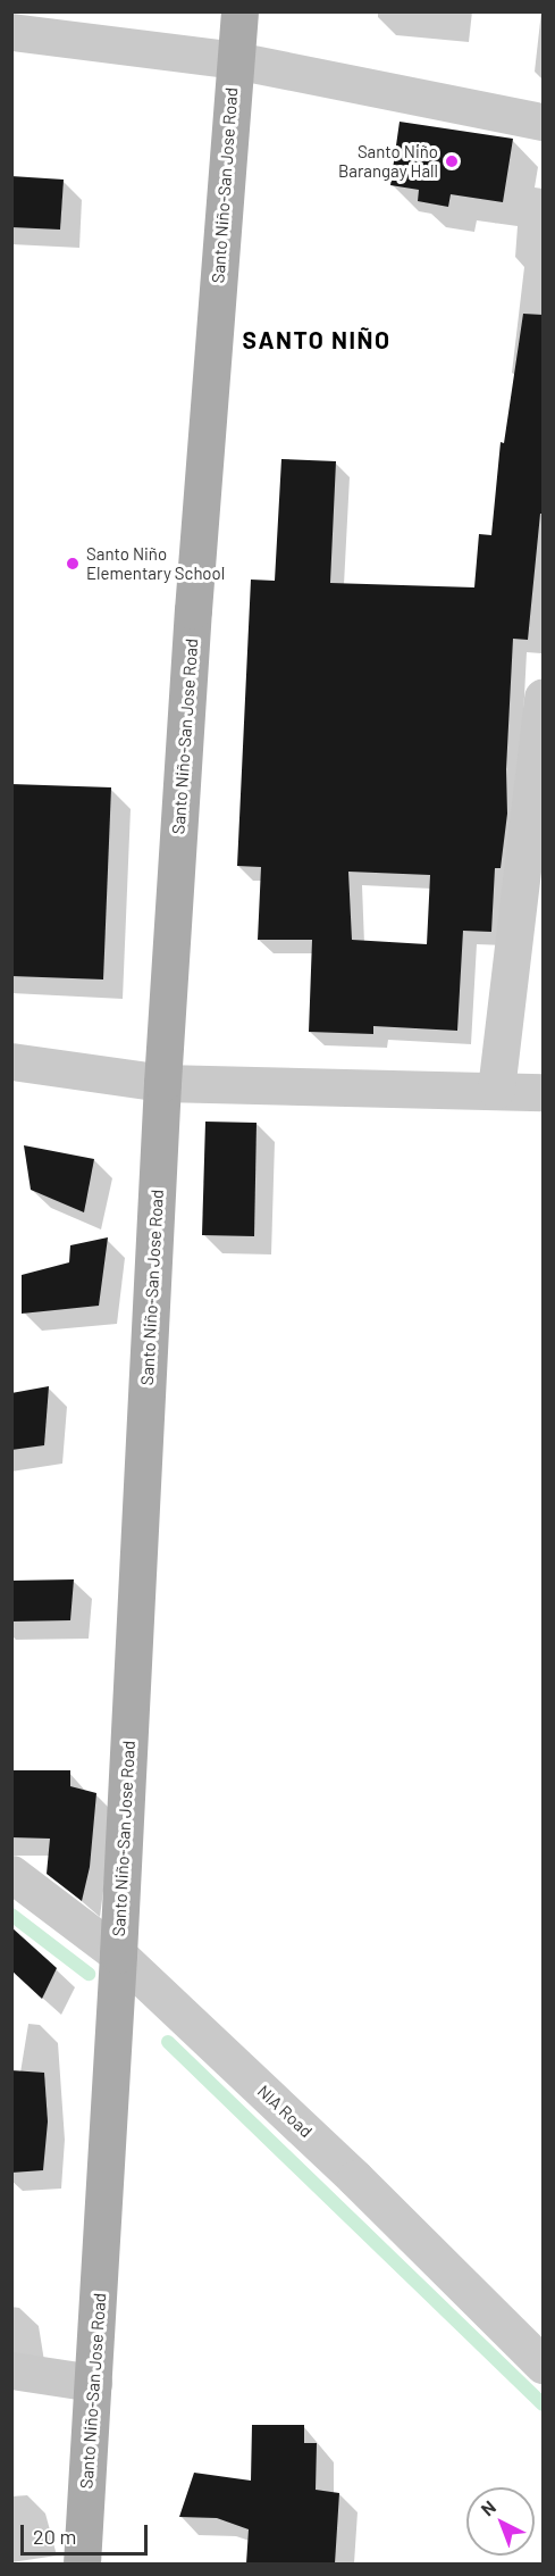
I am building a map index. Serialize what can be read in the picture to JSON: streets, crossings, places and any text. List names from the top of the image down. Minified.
{"streets":{"main road":["Santo Niño-San Jose Road"],"street":["NIA Road"]},"crossings":[["Santo Niño-San Jose Road","NIA Road"]],"districts":["SANTO NIÑO"],"places":["Santo Niño Barangay Hall","Santo Niño Elementary School"],"scale_bar":"20 m","north":"top left"}
